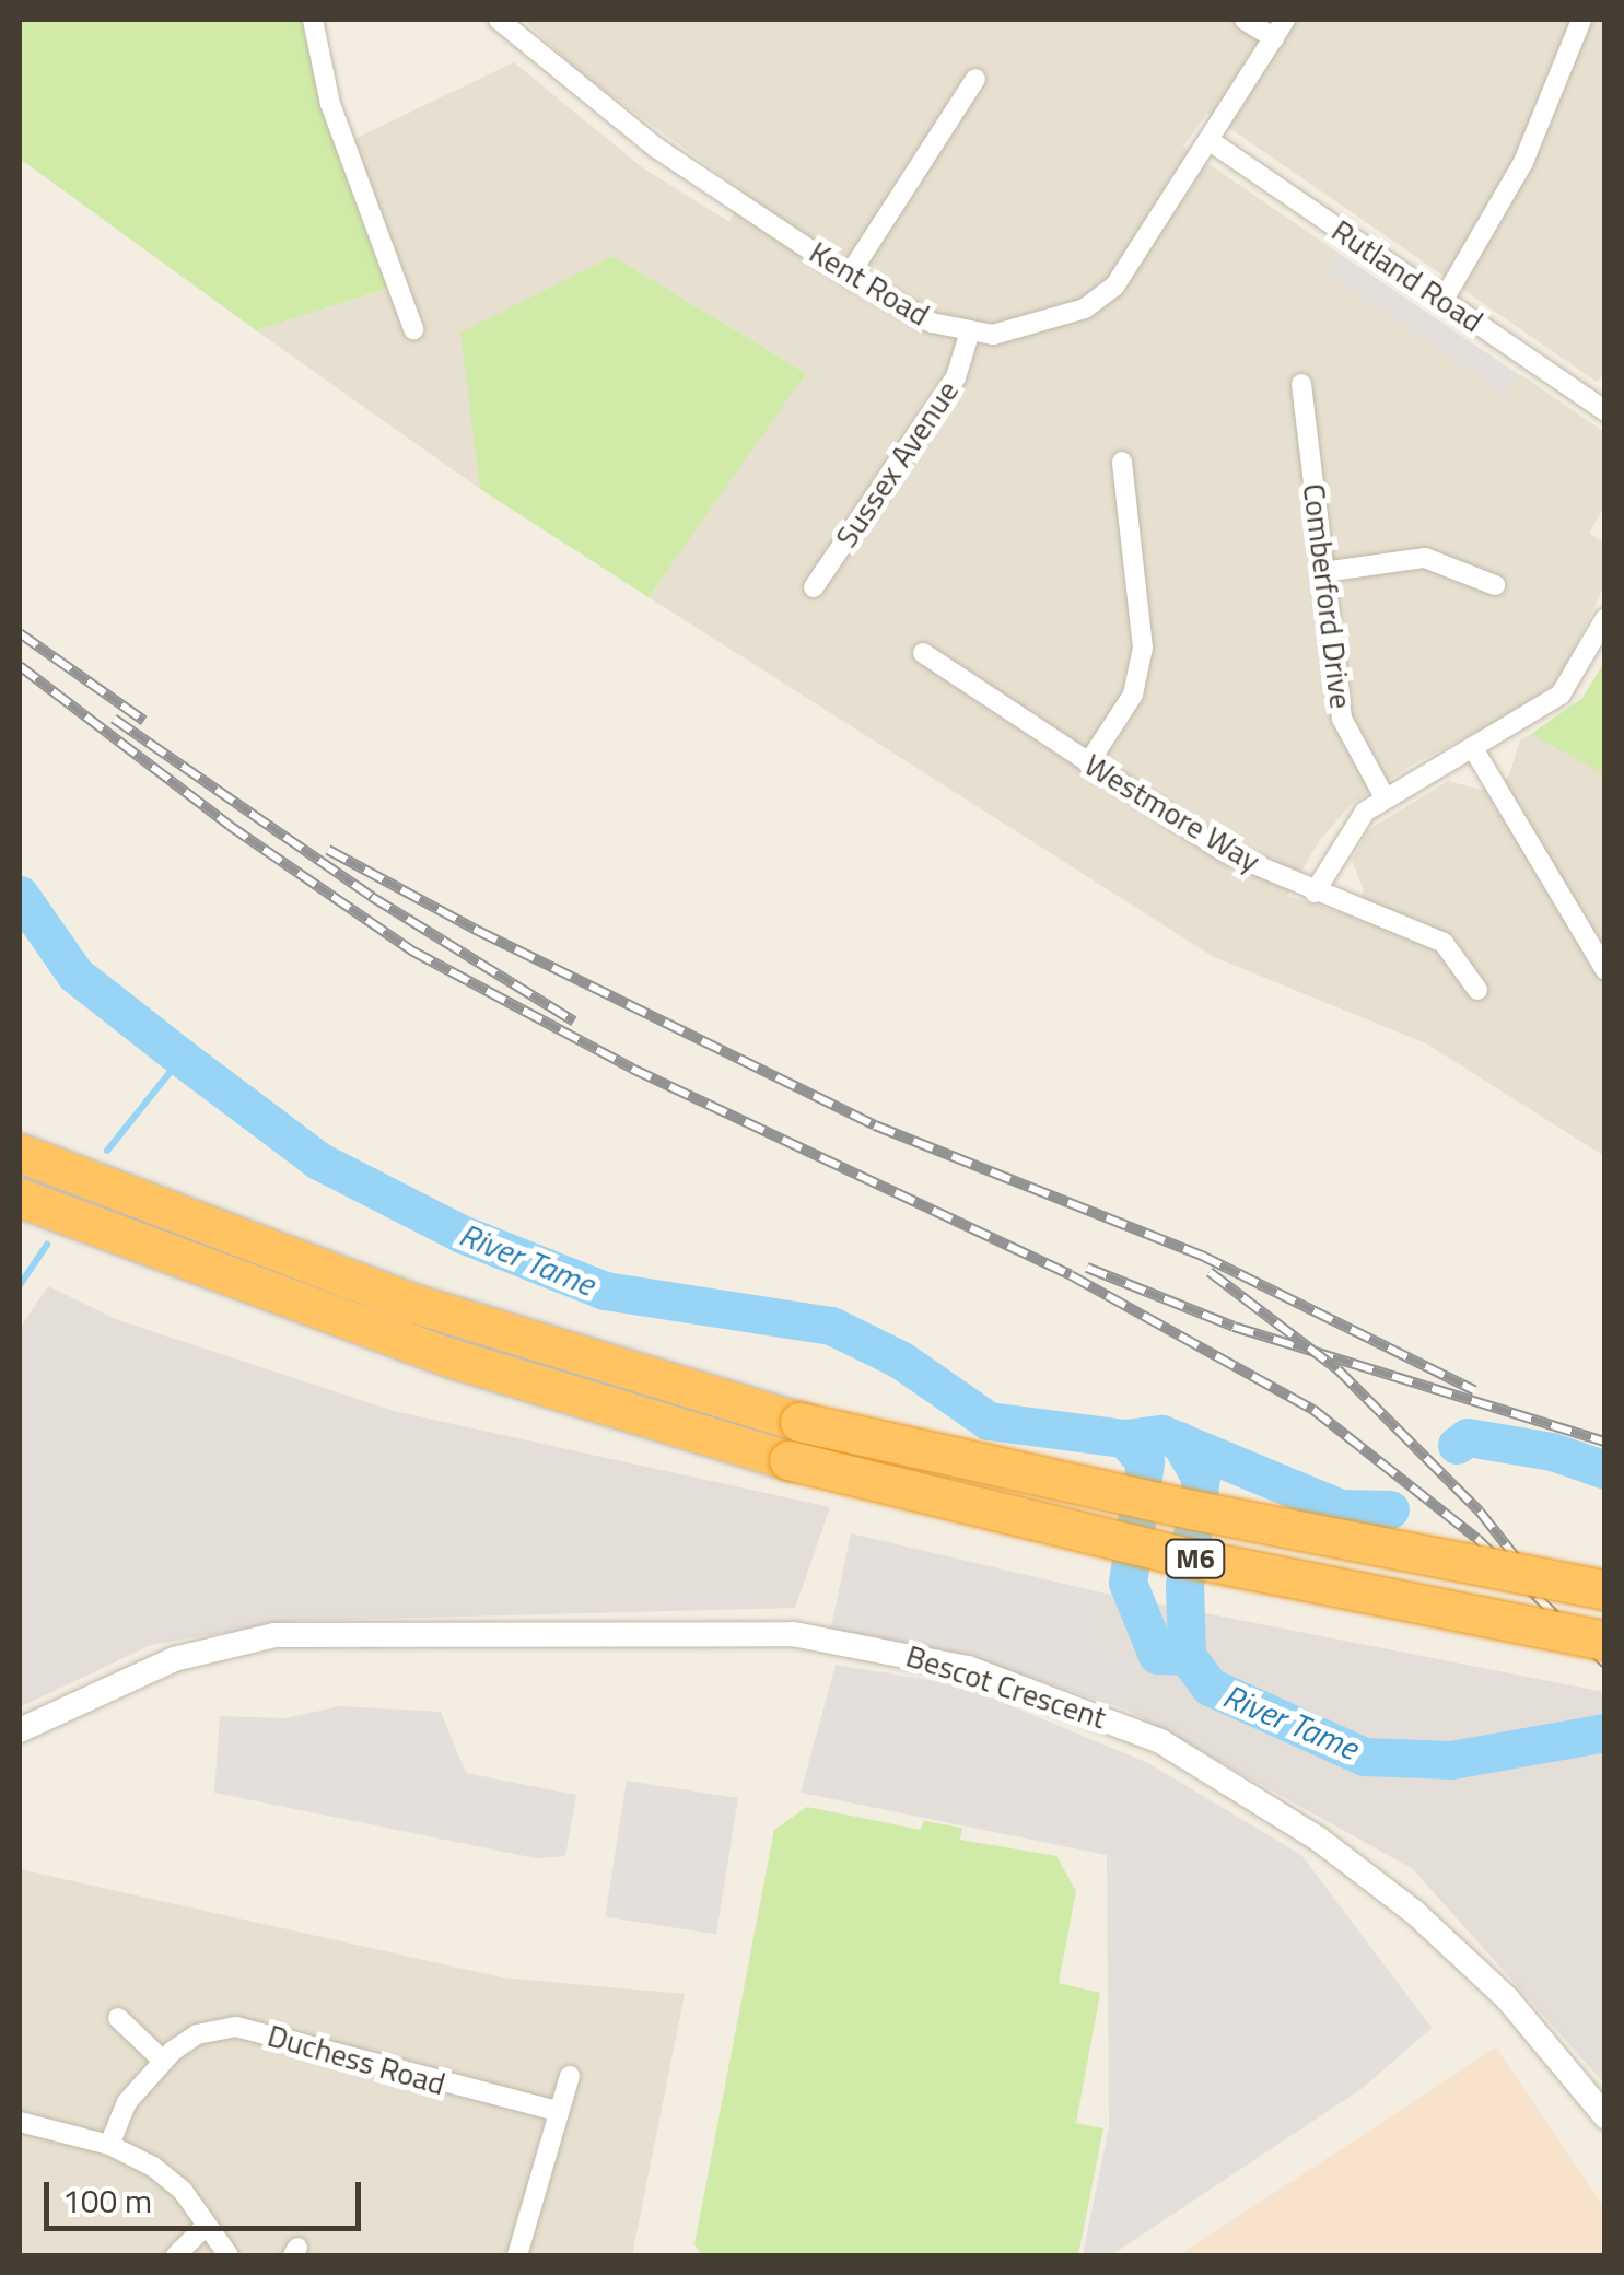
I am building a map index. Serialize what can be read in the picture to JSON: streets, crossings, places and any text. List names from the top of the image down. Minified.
{"streets":{"highway":["M6"],"street":["Rutland Road","Kent Road","Sussex Avenue","Comberford Drive","Westmore Way","Bescot Crescent","Duchess Road"]},"crossings":[["Kent Road","Sussex Avenue"]],"water":["River Tame"],"scale_bar":"100 m"}
